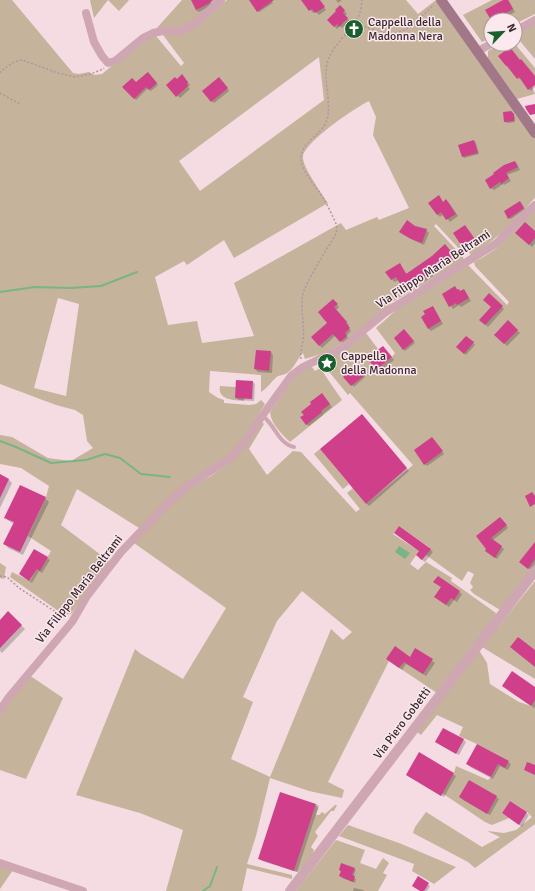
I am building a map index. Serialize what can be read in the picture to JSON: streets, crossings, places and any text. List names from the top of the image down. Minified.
{"streets":{"street":["Via Filippo Maria Beltrami","Via Piero Gobetti"]},"places":{"church":["Cappella della Madonna Nera"],"place":["Cappella della Madonna"]},"north":"top right"}
